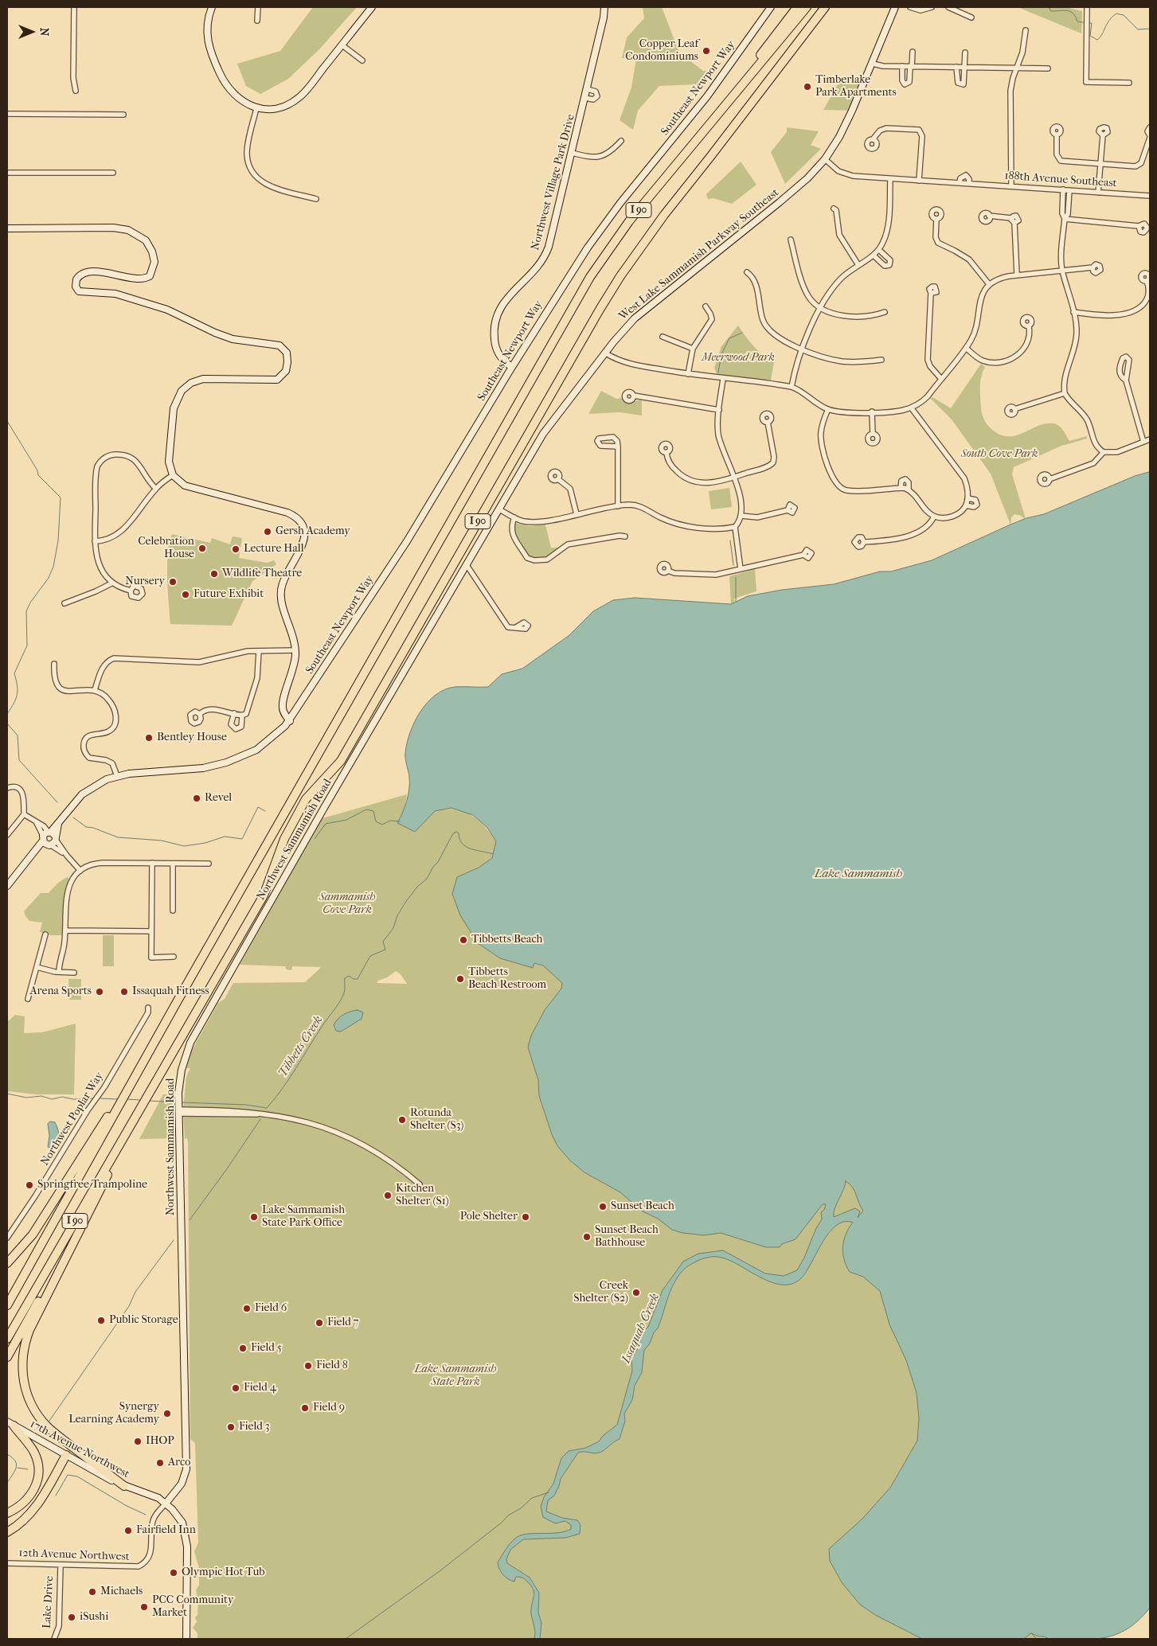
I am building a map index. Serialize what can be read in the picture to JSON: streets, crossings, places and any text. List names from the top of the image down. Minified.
{"streets":{"highway":["I 90"],"street":["Southeast Newport Way","188th Avenue Southeast","Northwest Village Park Drive","West Lake Sammamish Parkway Southeast","Northwest Sammamish Road","Northwest Poplar Way","17th Avenue Northwest","12th Avenue Northwest","Lake Drive"]},"crossings":[["Southeast Newport Way","Northwest Village Park Drive"],["188th Avenue Southeast","West Lake Sammamish Parkway Southeast"],["West Lake Sammamish Parkway Southeast","Northwest Sammamish Road"],["Northwest Sammamish Road","17th Avenue Northwest"],["Northwest Sammamish Road","12th Avenue Northwest"],["17th Avenue Northwest","12th Avenue Northwest"],["12th Avenue Northwest","Lake Drive"]],"water":["Lake Sammamish","Tibbetts Creek","Issaquah Creek"],"parks":["Meerwood Park","South Cove Park","Sammamish Cove Park","Lake Sammamish State Park"],"places":["Copper Leaf Condominiums","Timberlake Park Apartments","Gersh Academy","Celebration House","Lecture Hall","Wildlife Theatre","Nursery","Future Exhibit","Bentley House","Revel","Tibbetts Beach","Tibbetts Beach Restroom","Arena Sports","Issaquah Fitness","Rotunda Shelter (S3)","Springfree Trampoline","Kitchen Shelter (S1)","Sunset Beach","Lake Sammamish State Park Office","Pole Shelter","Sunset Beach Bathhouse","Creek Shelter (S2)","Field 6","Public Storage","Field 7","Field 5","Field 8","Field 4","Field 9","Synergy Learning Academy","Field 3","IHOP","Arco","Fairfield Inn","Olympic Hot Tub","Michaels","PCC Community Market","iSushi"],"north":"right"}
